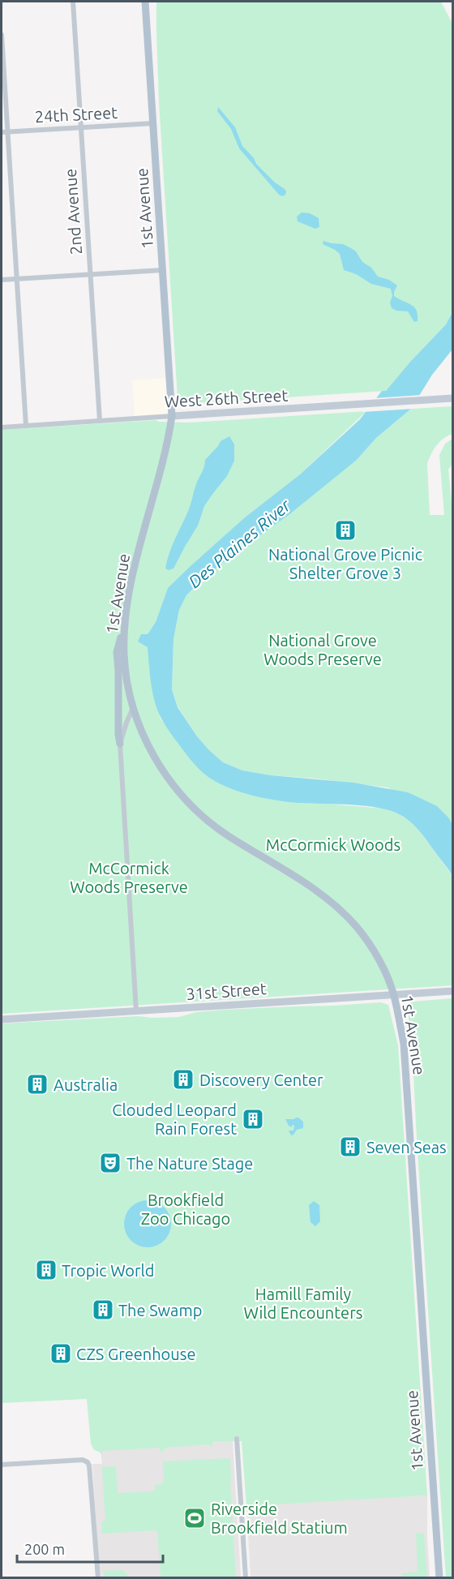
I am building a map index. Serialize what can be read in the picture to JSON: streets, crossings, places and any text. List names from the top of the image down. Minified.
{"streets":{"main road":["1st Avenue","West 26th Street","31st Street"],"street":["24th Street","2nd Avenue"]},"crossings":[["24th Street","1st Avenue"],["24th Street","2nd Avenue"],["1st Avenue","West 26th Street"],["1st Avenue","31st Street"],["2nd Avenue","West 26th Street"]],"water":["Des Plaines River"],"parks":["National Grove Woods Preserve","McCormick Woods","McCormick Woods Preserve","Brookfield Zoo Chicago","Hamill Family Wild Encounters"],"places":{"building":["National Grove Picnic Shelter Grove 3","Discovery Center","Australia","Clouded Leopard Rain Forest","Seven Seas","Tropic World","The Swamp","CZS Greenhouse"],"theatre":["The Nature Stage"],"sports":["Riverside Brookfield Statium"]},"scale_bar":"200 m"}
